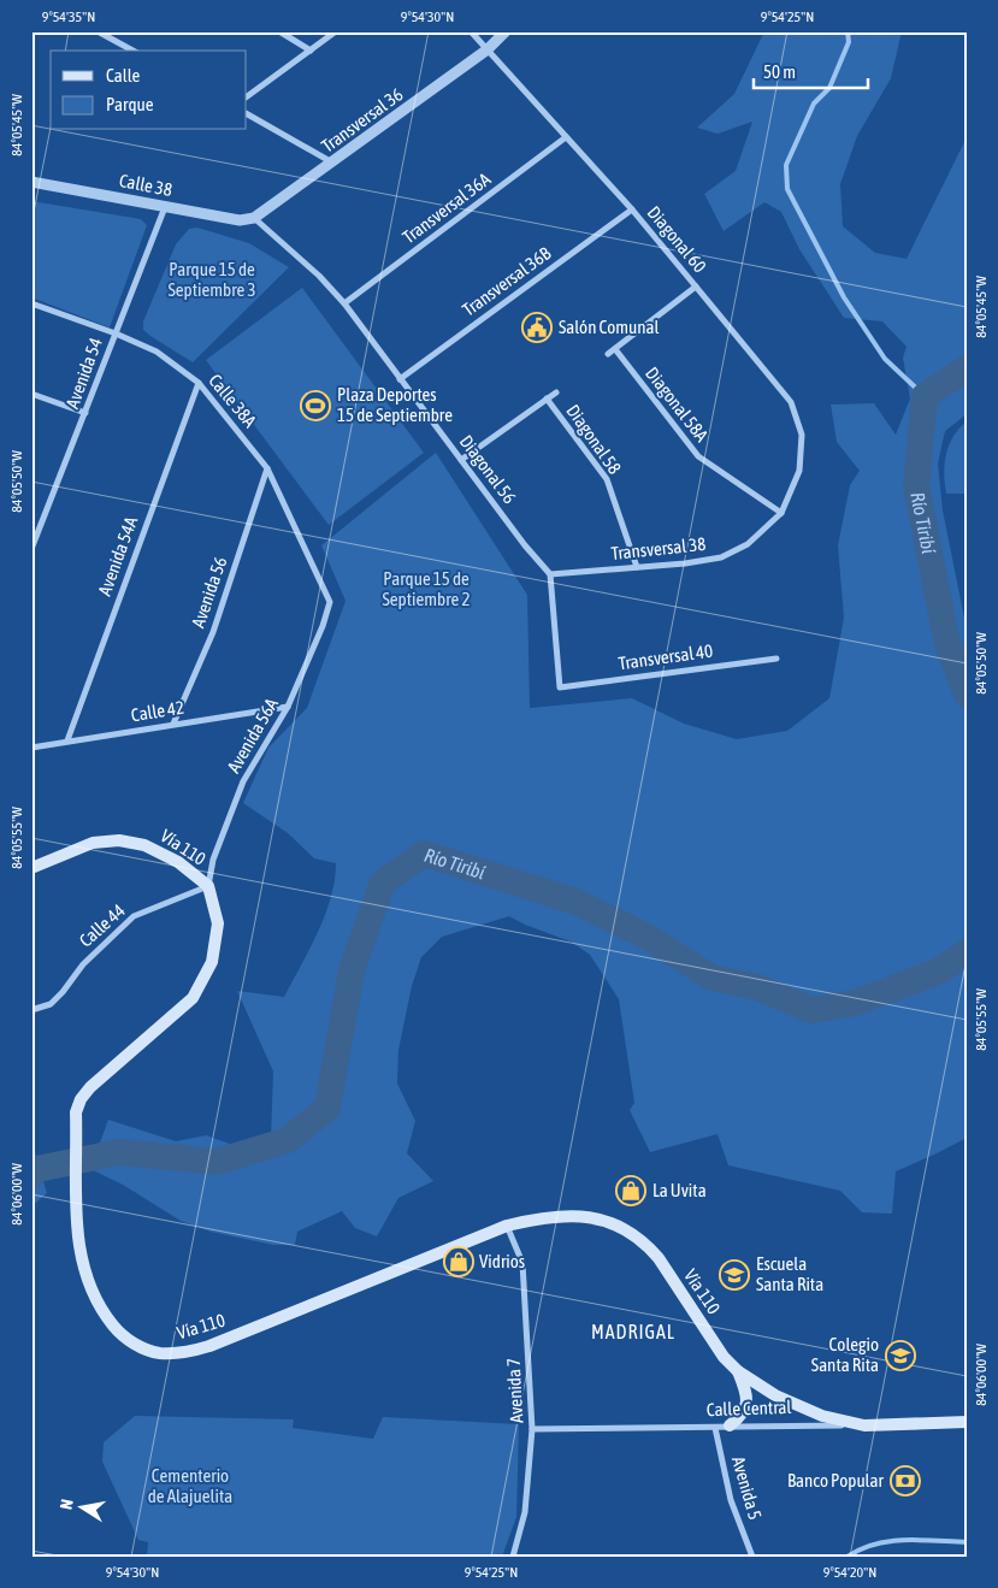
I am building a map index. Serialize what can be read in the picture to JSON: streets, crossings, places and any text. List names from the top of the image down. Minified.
{"streets":{"main road":["Vía 110","Calle Central"],"street":["Transversal 36","Calle 38","Transversal 36A","Diagonal 60","Transversal 36B","Avenida 54","Calle 38A","Diagonal 58A","Diagonal 58","Diagonal 56","Transversal 38","Avenida 54A","Avenida 56","Transversal 40","Calle 42","Avenida 56A","Calle 44","Avenida 7","Avenida 5"]},"crossings":[["Transversal 36","Calle 38"],["Transversal 36","Diagonal 60"],["Transversal 36","Diagonal 56"],["Calle 38","Avenida 54"],["Calle 38","Diagonal 56"],["Transversal 36A","Diagonal 60"],["Transversal 36A","Diagonal 56"],["Diagonal 60","Transversal 36B"],["Diagonal 60","Transversal 38"],["Transversal 36B","Diagonal 56"],["Avenida 54","Calle 38A"],["Calle 38A","Avenida 54A"],["Calle 38A","Avenida 56"],["Calle 38A","Avenida 56A"],["Diagonal 58A","Transversal 38"],["Diagonal 58","Transversal 38"],["Diagonal 56","Transversal 38"],["Diagonal 56","Transversal 40"],["Transversal 38","Transversal 40"],["Avenida 54A","Calle 42"],["Avenida 56","Calle 42"],["Calle 42","Avenida 56A"],["Avenida 56A","Vía 110"],["Avenida 56A","Calle 44"],["Vía 110","Calle 44"],["Vía 110","Avenida 7"],["Vía 110","Calle Central"],["Avenida 7","Calle Central"],["Calle Central","Avenida 5"]],"districts":["MADRIGAL"],"water":["Río Tiribí"],"parks":["Parque 15 de Septiembre 3","Parque 15 de Septiembre 2","Cementerio de Alajuelita"],"places":{"public building":["Salón Comunal"],"sports":["Plaza Deportes 15 de Septiembre"],"shop":["La Uvita","Vidrios"],"school or university":["Escuela Santa Rita","Colegio Santa Rita"],"bank":["Banco Popular"]},"legend":["Calle","Parque"],"scale_bar":"50 m","north":"left","coordinates":["9°54'35\"N","9°54'30\"N","9°54'25\"N","84°05'45\"W","84°05'50\"W","84°05'55\"W","84°06'00\"W","9°54'20\"N"]}
